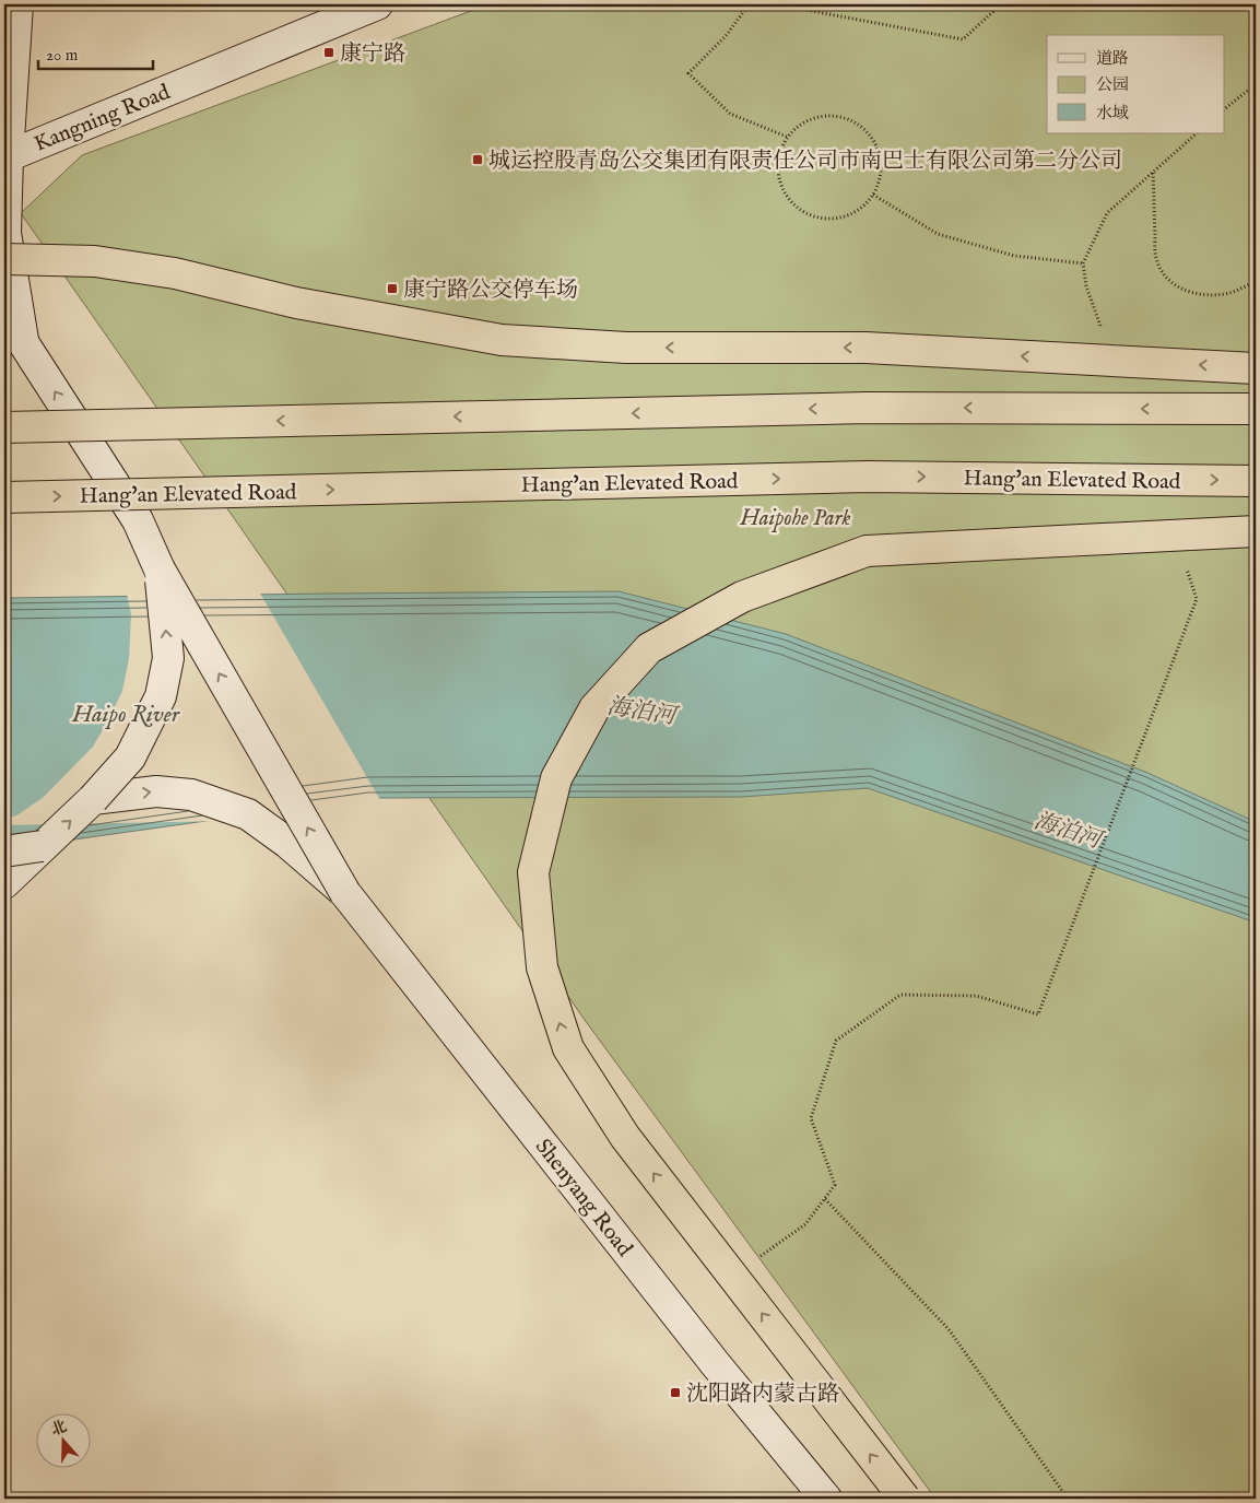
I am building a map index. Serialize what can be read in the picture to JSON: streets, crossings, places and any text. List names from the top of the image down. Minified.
{"streets":{"highway":["Hang'an Elevated Road"],"main road":["Kangning Road","Shenyang Road"]},"water":["海泊河","Haipo River"],"parks":["Haipohe Park"],"places":{"transit":["康宁路","城运控股青岛公交集团有限责任公司市南巴士有限公司第二分公司","康宁路公交停车场","沈阳路内蒙古路"]},"legend":["道路","公园","水域"],"scale_bar":"20 m","north":"top"}
